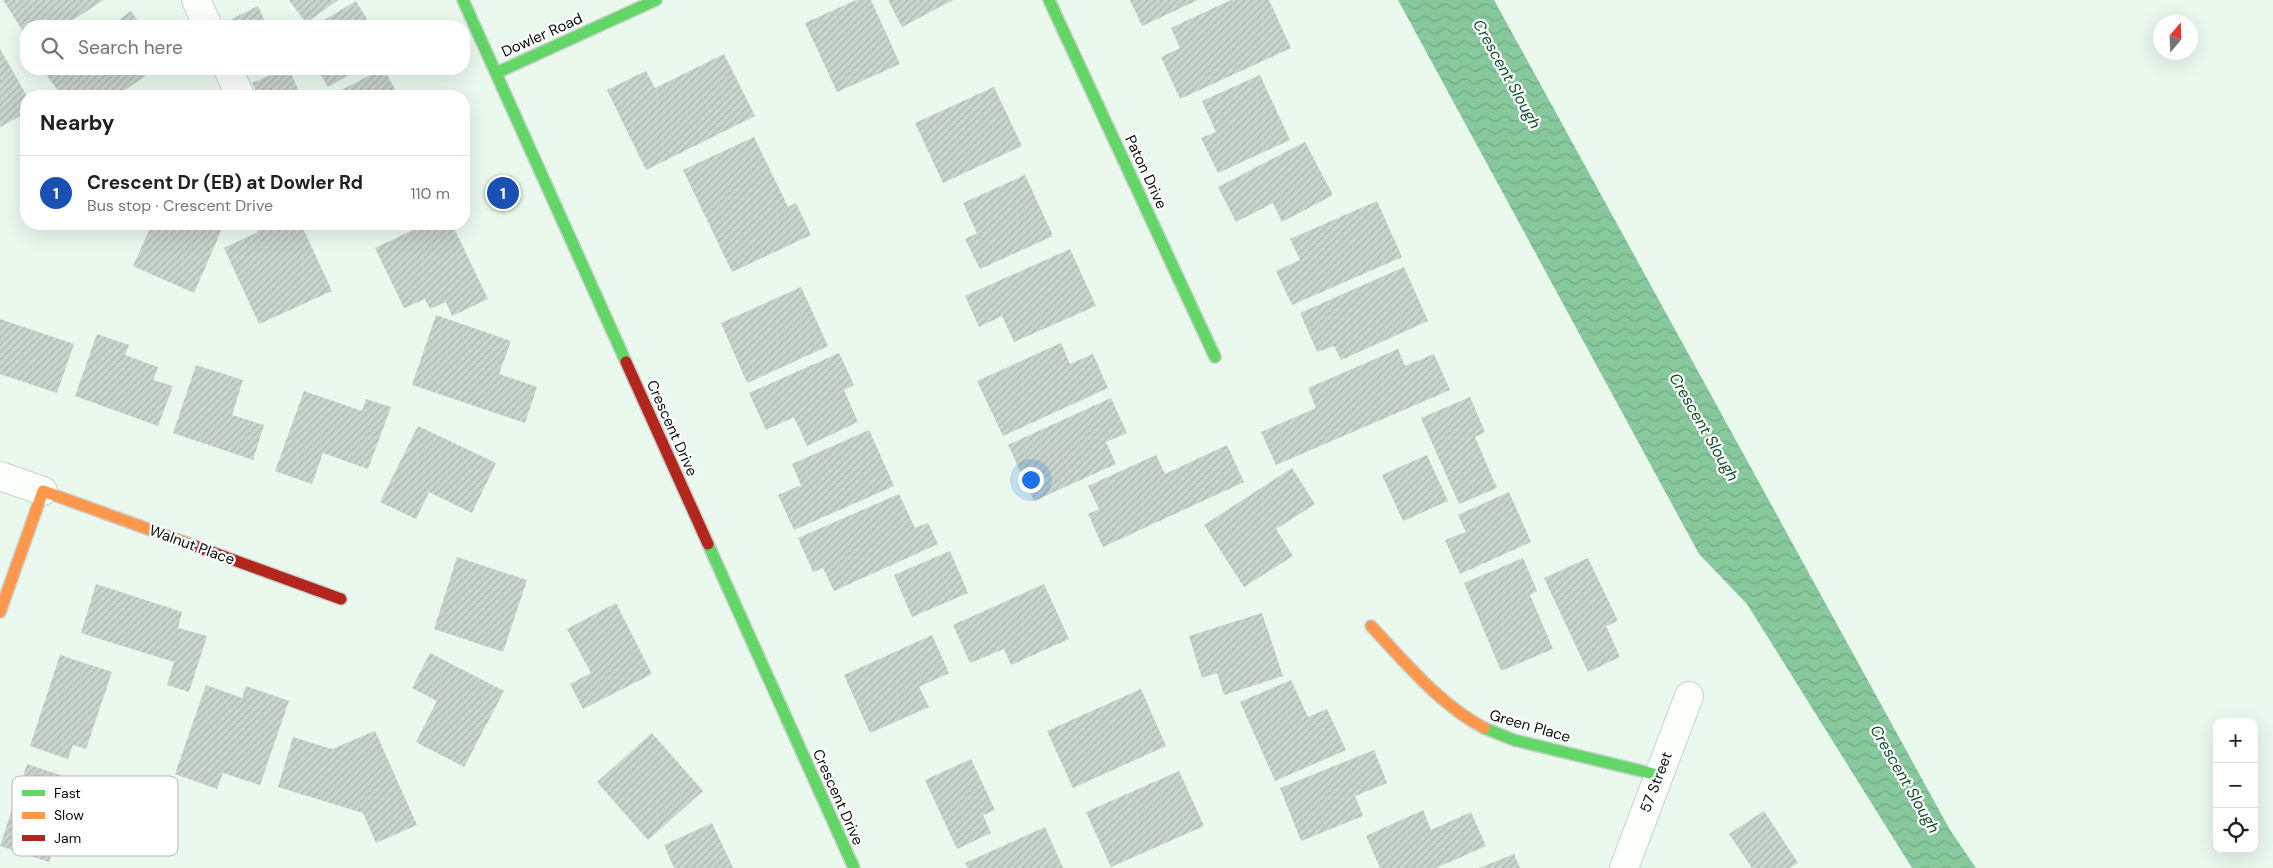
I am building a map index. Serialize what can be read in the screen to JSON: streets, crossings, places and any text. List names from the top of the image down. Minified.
{"streets":{"street":["Dowler Road","Paton Drive","Crescent Drive","Walnut Place","Green Place","57 Street"]},"crossings":[["Dowler Road","Crescent Drive"],["Green Place","57 Street"]],"water":["Crescent Slough"],"legend":["Fast","Slow","Jam"],"north":"top","page":{"search":"Search here","heading":"Nearby","list":[{"mark":"1","name":"Crescent Dr (EB) at Dowler Rd","note":"Bus stop · Crescent Drive","value":"110 m"}],"pins":"1","map_buttons":["+","−"]}}
